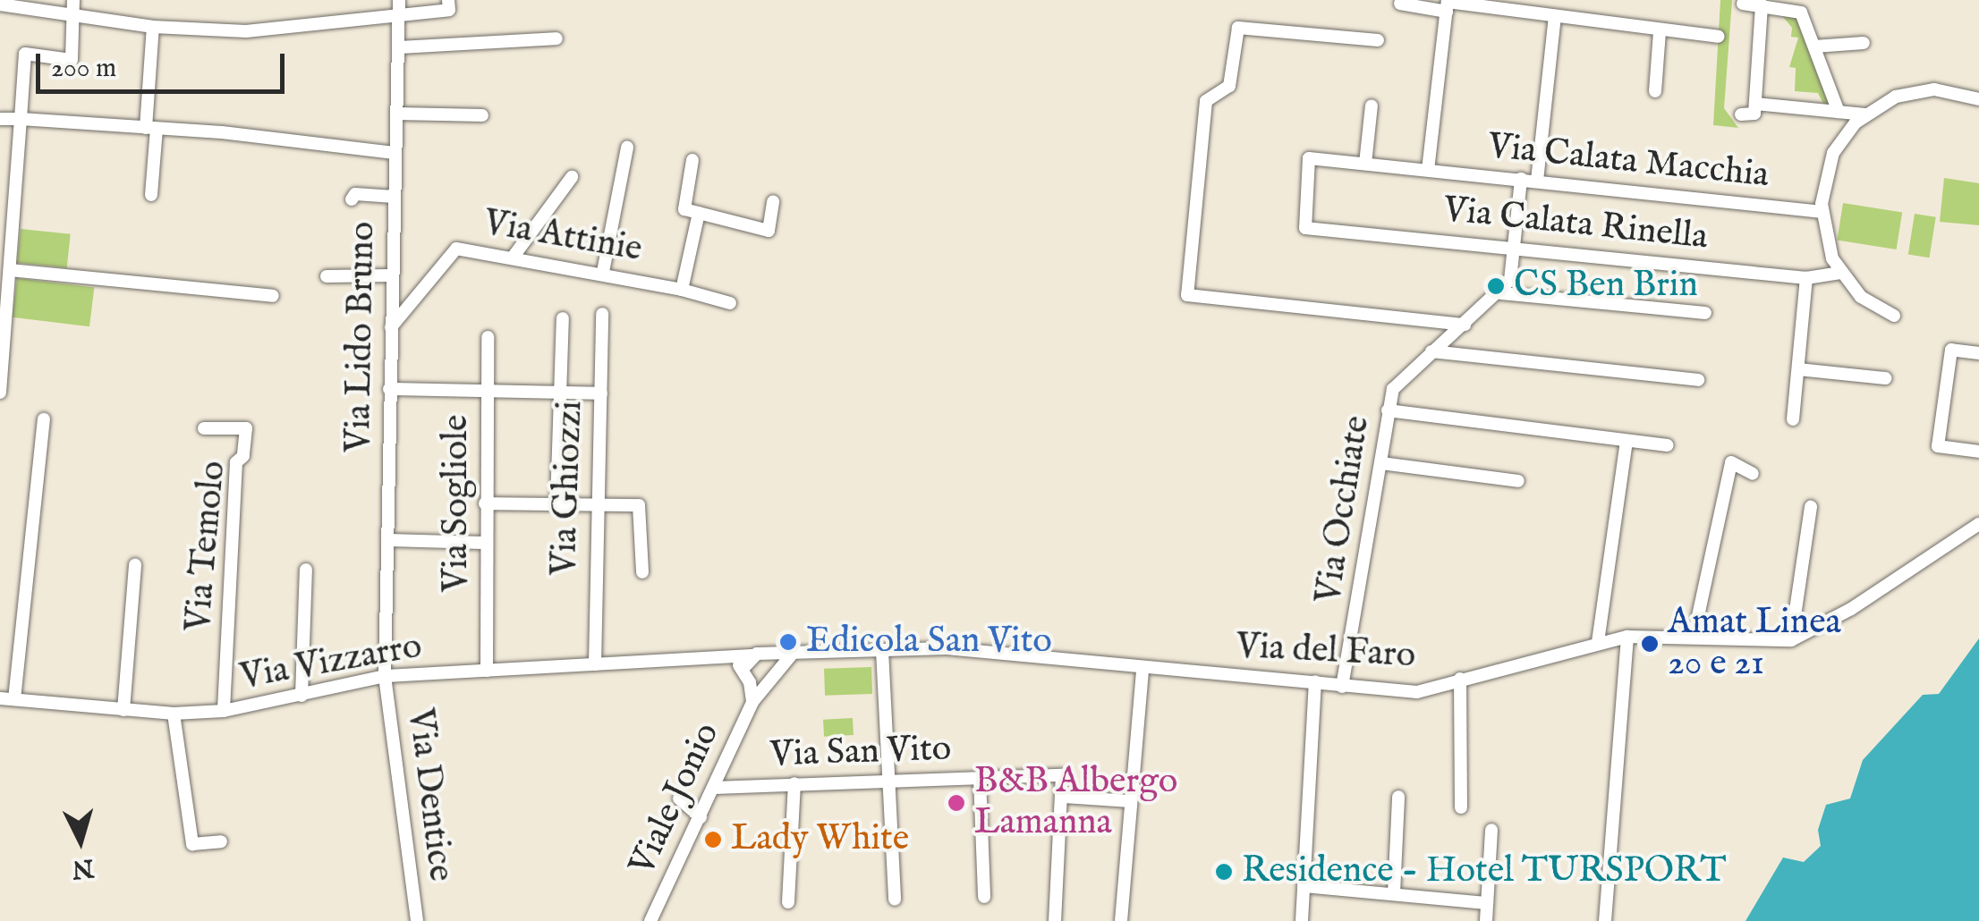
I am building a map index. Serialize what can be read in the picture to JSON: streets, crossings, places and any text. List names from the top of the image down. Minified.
{"streets":{"street":["Via Calata Macchia","Via Calata Rinella","Via Attinie","Via Lido Bruno","Via Ghiozzi","Via Sogliole","Via Occhiate","Via Temolo","Via del Faro","Via Vizzarro","Via San Vito","Via Dentice","Viale Jonio"]},"crossings":[["Via Calata Macchia","Via Calata Rinella"],["Via Attinie","Via Lido Bruno"],["Via Lido Bruno","Via Vizzarro"],["Via Lido Bruno","Via Dentice"],["Via Ghiozzi","Via Vizzarro"],["Via Sogliole","Via Vizzarro"],["Via Occhiate","Via del Faro"],["Via Temolo","Via Vizzarro"],["Via del Faro","Via Vizzarro"],["Via del Faro","Viale Jonio"],["Via Vizzarro","Via Dentice"],["Via Vizzarro","Viale Jonio"],["Via San Vito","Viale Jonio"]],"places":["CS Ben Brin","Edicola San Vito","Amat Linea 20 e 21","B&B Albergo Lamanna","Lady White","Residence - Hotel TURSPORT"],"scale_bar":"200 m","north":"bottom"}
